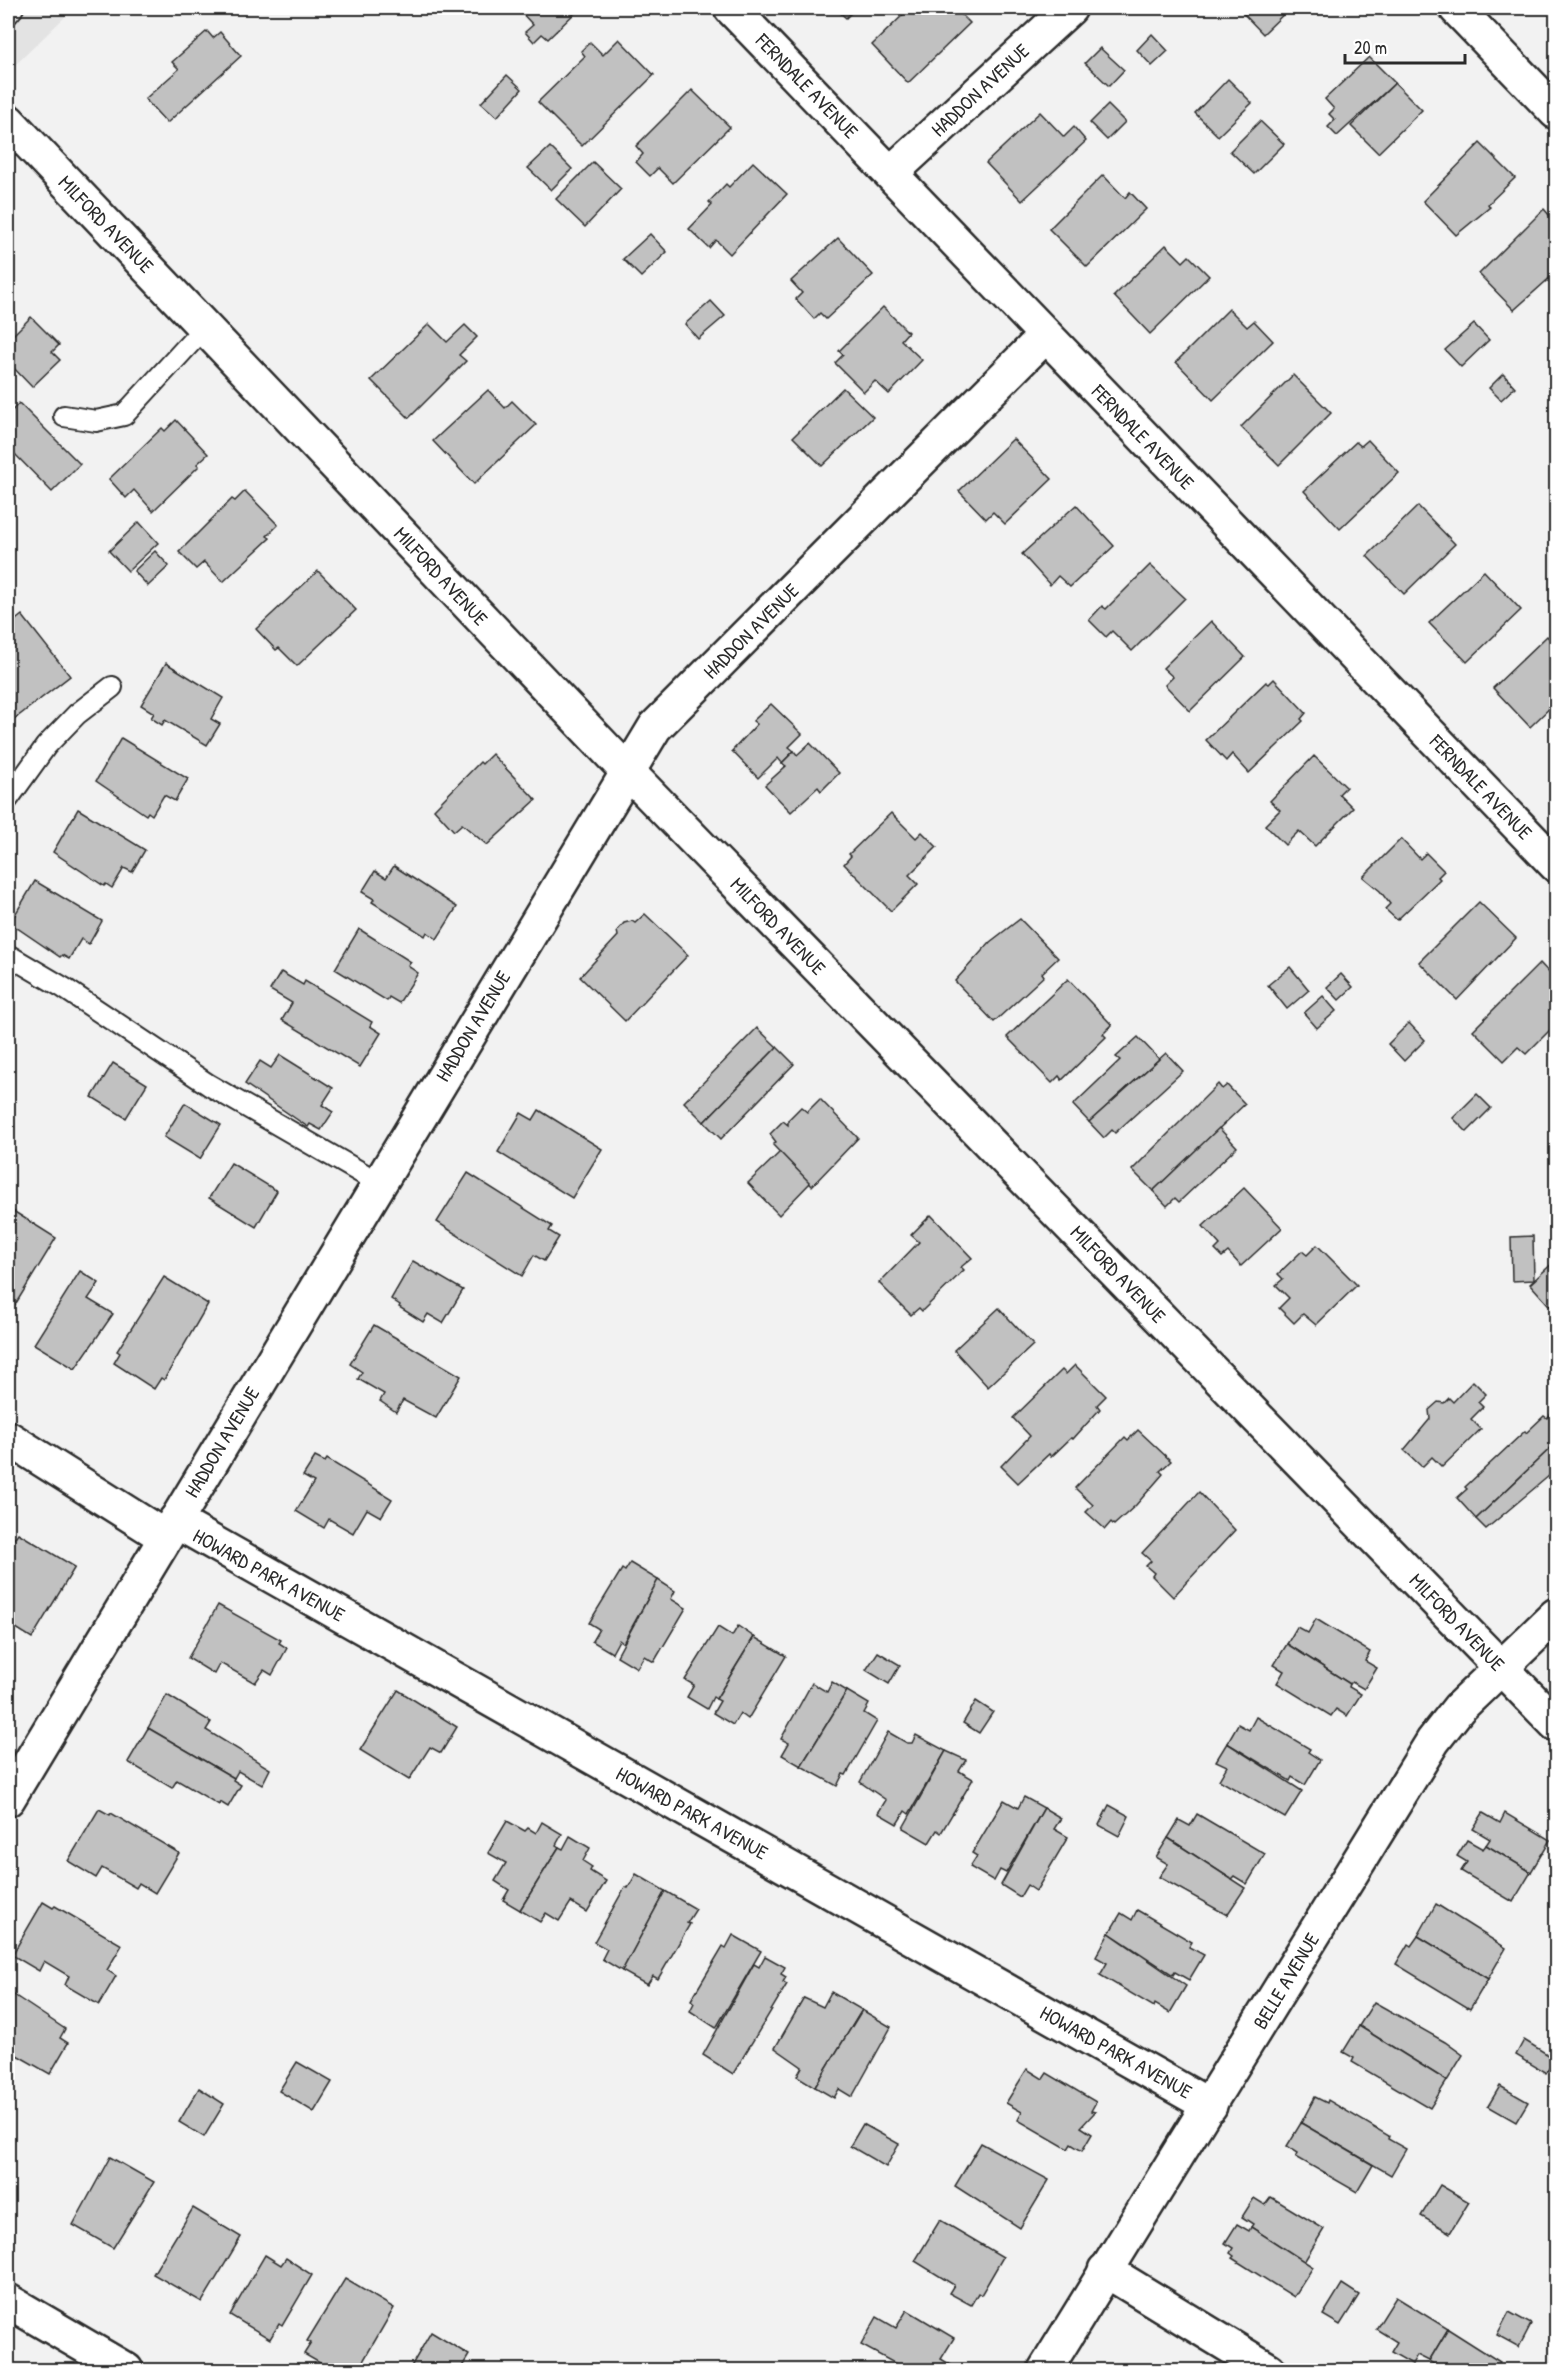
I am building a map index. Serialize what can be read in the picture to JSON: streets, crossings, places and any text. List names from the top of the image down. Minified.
{"streets":{"street":["FERNDALE AVENUE","HADDON AVENUE","MILFORD AVENUE","HOWARD PARK AVENUE","BELLE AVENUE"]},"crossings":[["FERNDALE AVENUE","HADDON AVENUE"],["HADDON AVENUE","MILFORD AVENUE"],["HADDON AVENUE","HOWARD PARK AVENUE"],["MILFORD AVENUE","BELLE AVENUE"],["HOWARD PARK AVENUE","BELLE AVENUE"]],"scale_bar":"20 m"}
